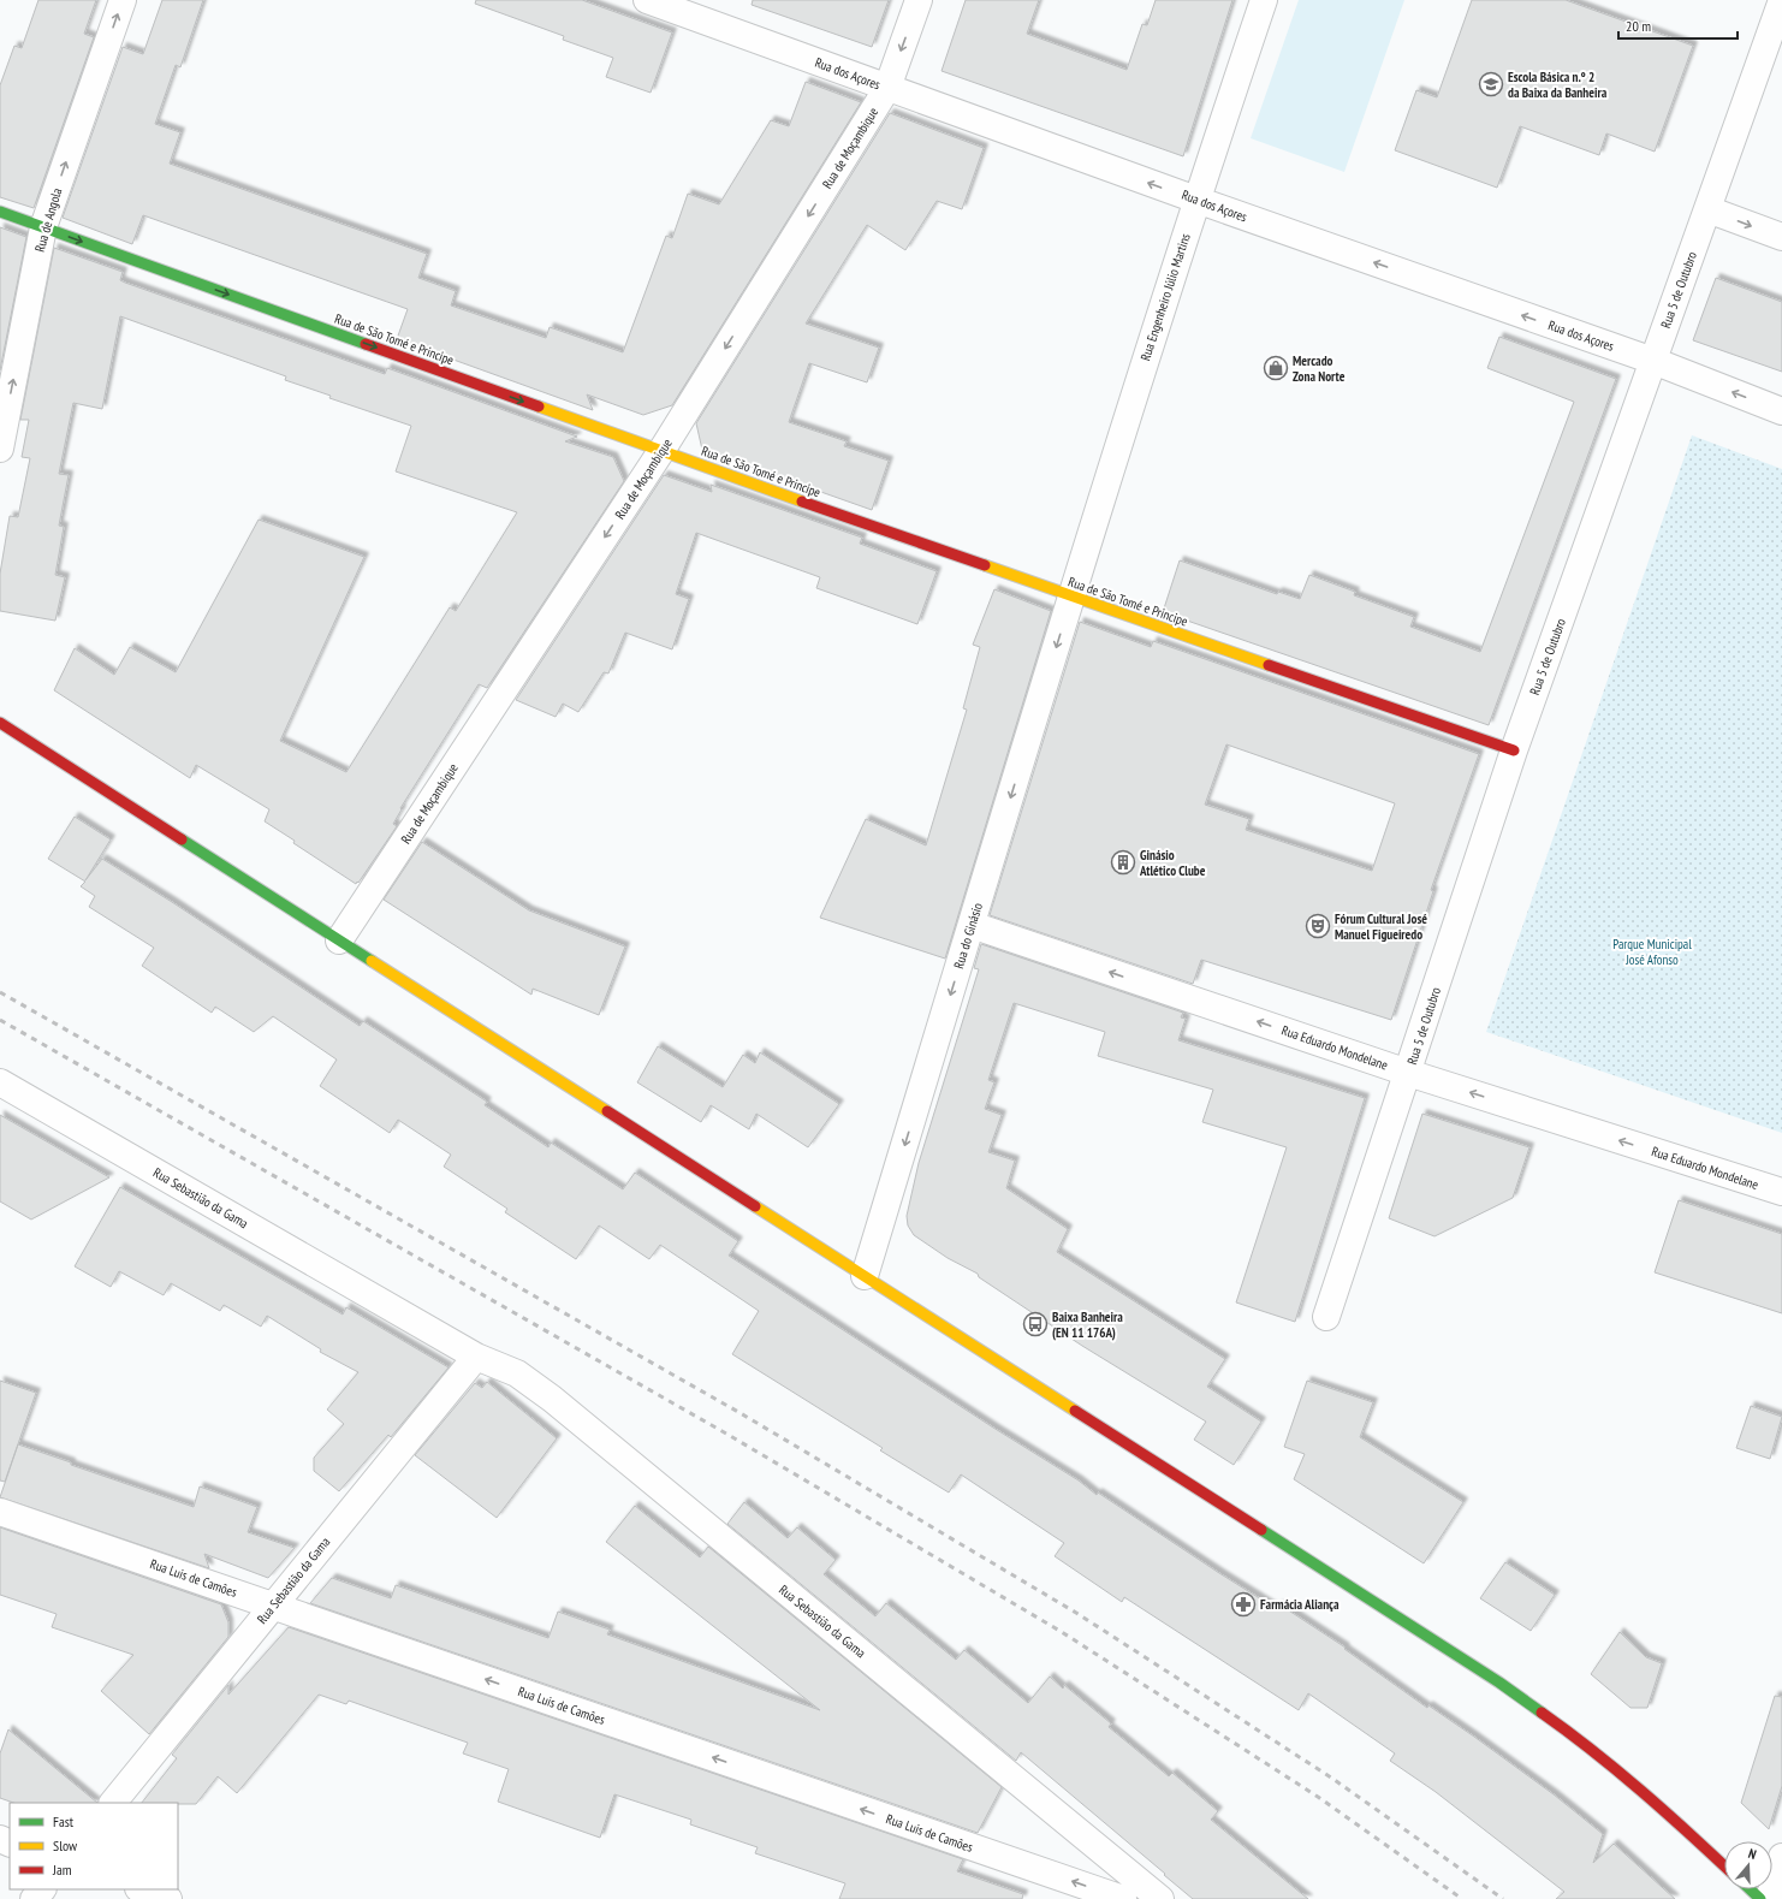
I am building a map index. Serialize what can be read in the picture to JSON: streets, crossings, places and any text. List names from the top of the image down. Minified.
{"streets":{"main road":["Rua de São Tomé e Principe"],"street":["Rua dos Açores","Rua de Moçambique","Rua de Angola","Rua 5 de Outubro","Rua Engenheiro Júlio Martins","Rua do Ginásio","Rua Eduardo Mondelane","Rua Sebastião da Gama","Rua Luis de Camões"]},"crossings":[["Rua dos Açores","Rua de Moçambique"],["Rua dos Açores","Rua 5 de Outubro"],["Rua dos Açores","Rua Engenheiro Júlio Martins"],["Rua de Moçambique","Rua de São Tomé e Principe"],["Rua de Angola","Rua de São Tomé e Principe"],["Rua 5 de Outubro","Rua de São Tomé e Principe"],["Rua 5 de Outubro","Rua Eduardo Mondelane"],["Rua Engenheiro Júlio Martins","Rua de São Tomé e Principe"],["Rua Engenheiro Júlio Martins","Rua do Ginásio"],["Rua de São Tomé e Principe","Rua do Ginásio"],["Rua do Ginásio","Rua Eduardo Mondelane"],["Rua Sebastião da Gama","Rua Luis de Camões"]],"one_way":["Rua dos Açores","Rua de Moçambique","Rua de Angola","Rua de São Tomé e Principe","Rua do Ginásio","Rua Eduardo Mondelane","Rua Luis de Camões"],"parks":["Parque Municipal José Afonso"],"places":{"school or university":["Escola Básica n.º 2 da Baixa da Banheira"],"shop":["Mercado Zona Norte"],"building":["Ginásio Atlético Clube"],"theatre":["Fórum Cultural José Manuel Figueiredo"],"bus stop":["Baixa Banheira (EN 11 176A)"],"pharmacy":["Farmácia Aliança"]},"legend":["Fast","Slow","Jam"],"scale_bar":"20 m","north":"top"}
